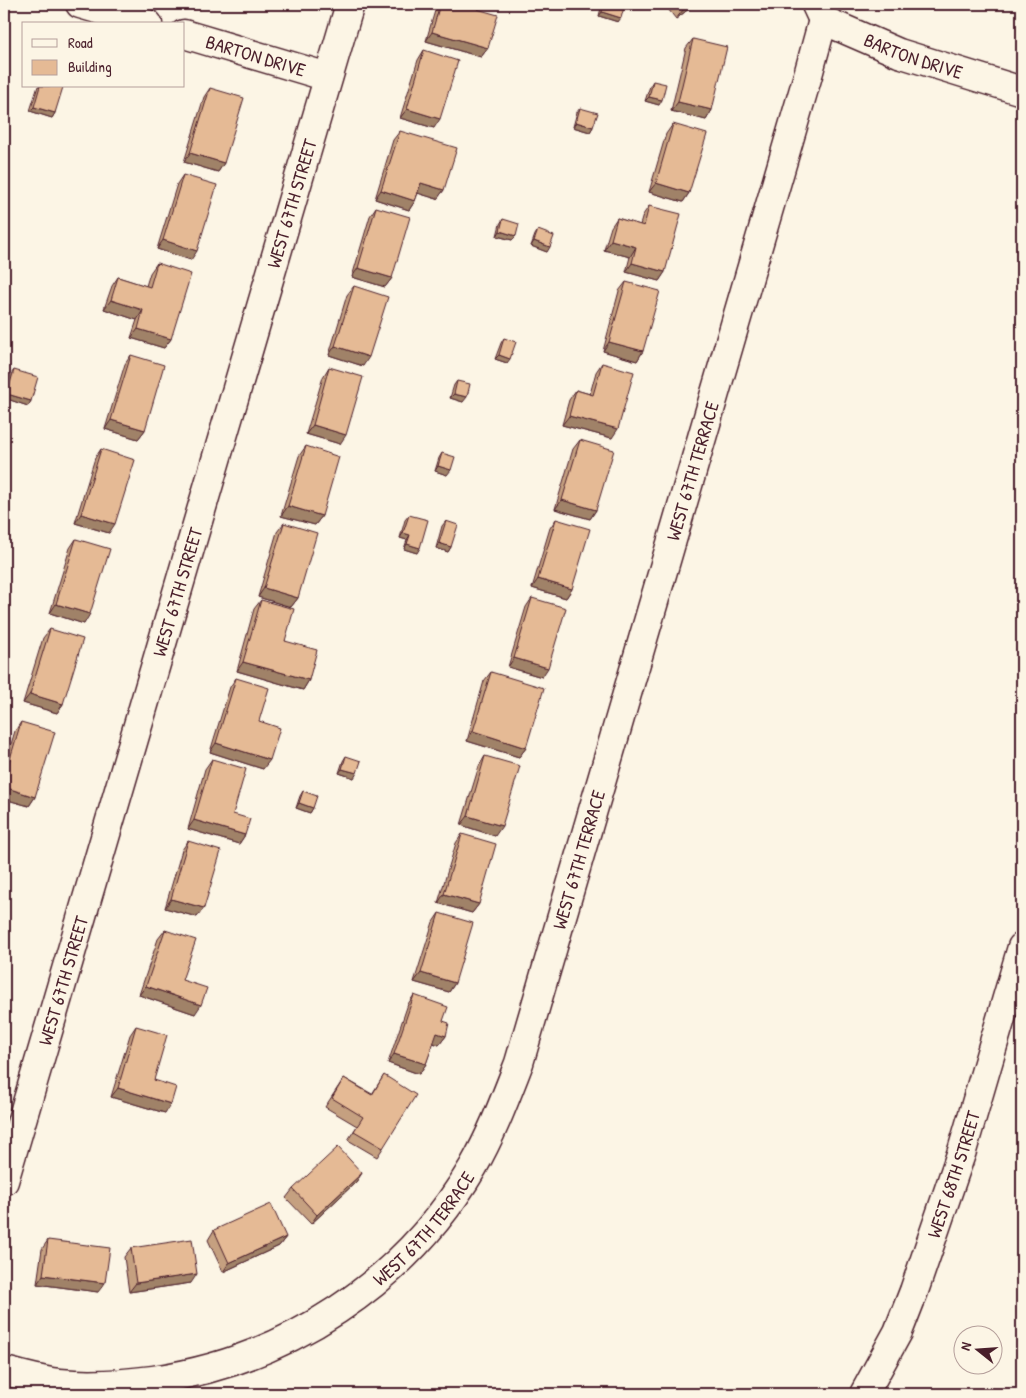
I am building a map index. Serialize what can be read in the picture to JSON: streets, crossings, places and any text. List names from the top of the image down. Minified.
{"streets":{"street":["BARTON DRIVE","WEST 67TH STREET","WEST 67TH TERRACE","WEST 68TH STREET"]},"crossings":[["BARTON DRIVE","WEST 67TH STREET"],["BARTON DRIVE","WEST 67TH TERRACE"]],"legend":["Road","Building"],"north":"left"}
